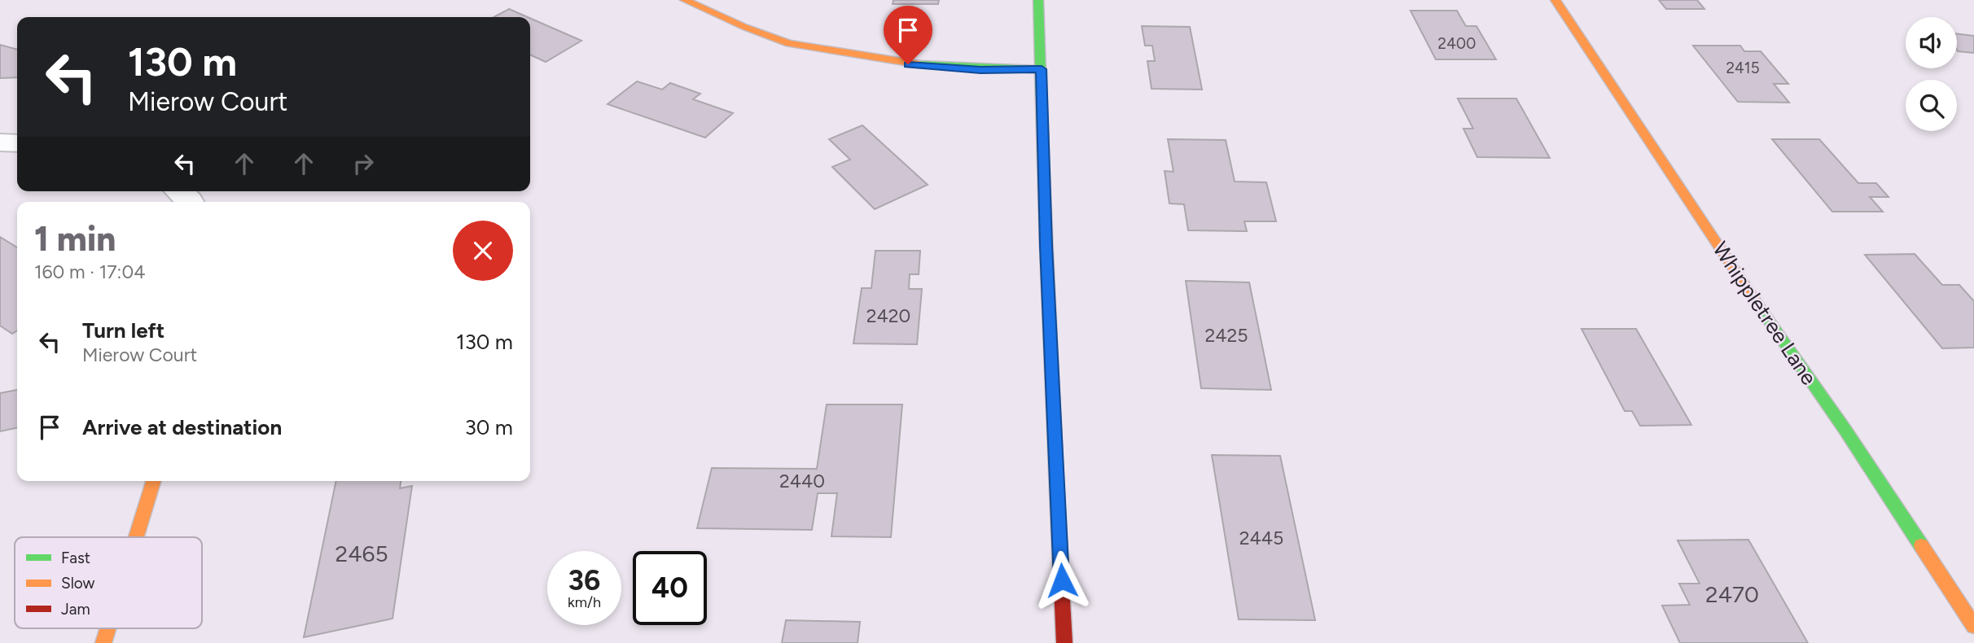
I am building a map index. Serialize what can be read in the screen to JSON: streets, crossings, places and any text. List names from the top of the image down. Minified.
{"streets":{"street":["Whippletree Lane"]},"house_numbers":["2400","2415","2420","2425","2440","2445","2465","2470"],"legend":["Fast","Slow","Jam"],"page":{"turn":["130 m","Mierow Court"],"heading":["1 min","160 m · 17:04"],"list":[{"name":"Turn left","note":"Mierow Court","value":"130 m"},{"name":"Arrive at destination","value":"30 m"}],"speed":"36 km/h","limit":"40"}}
